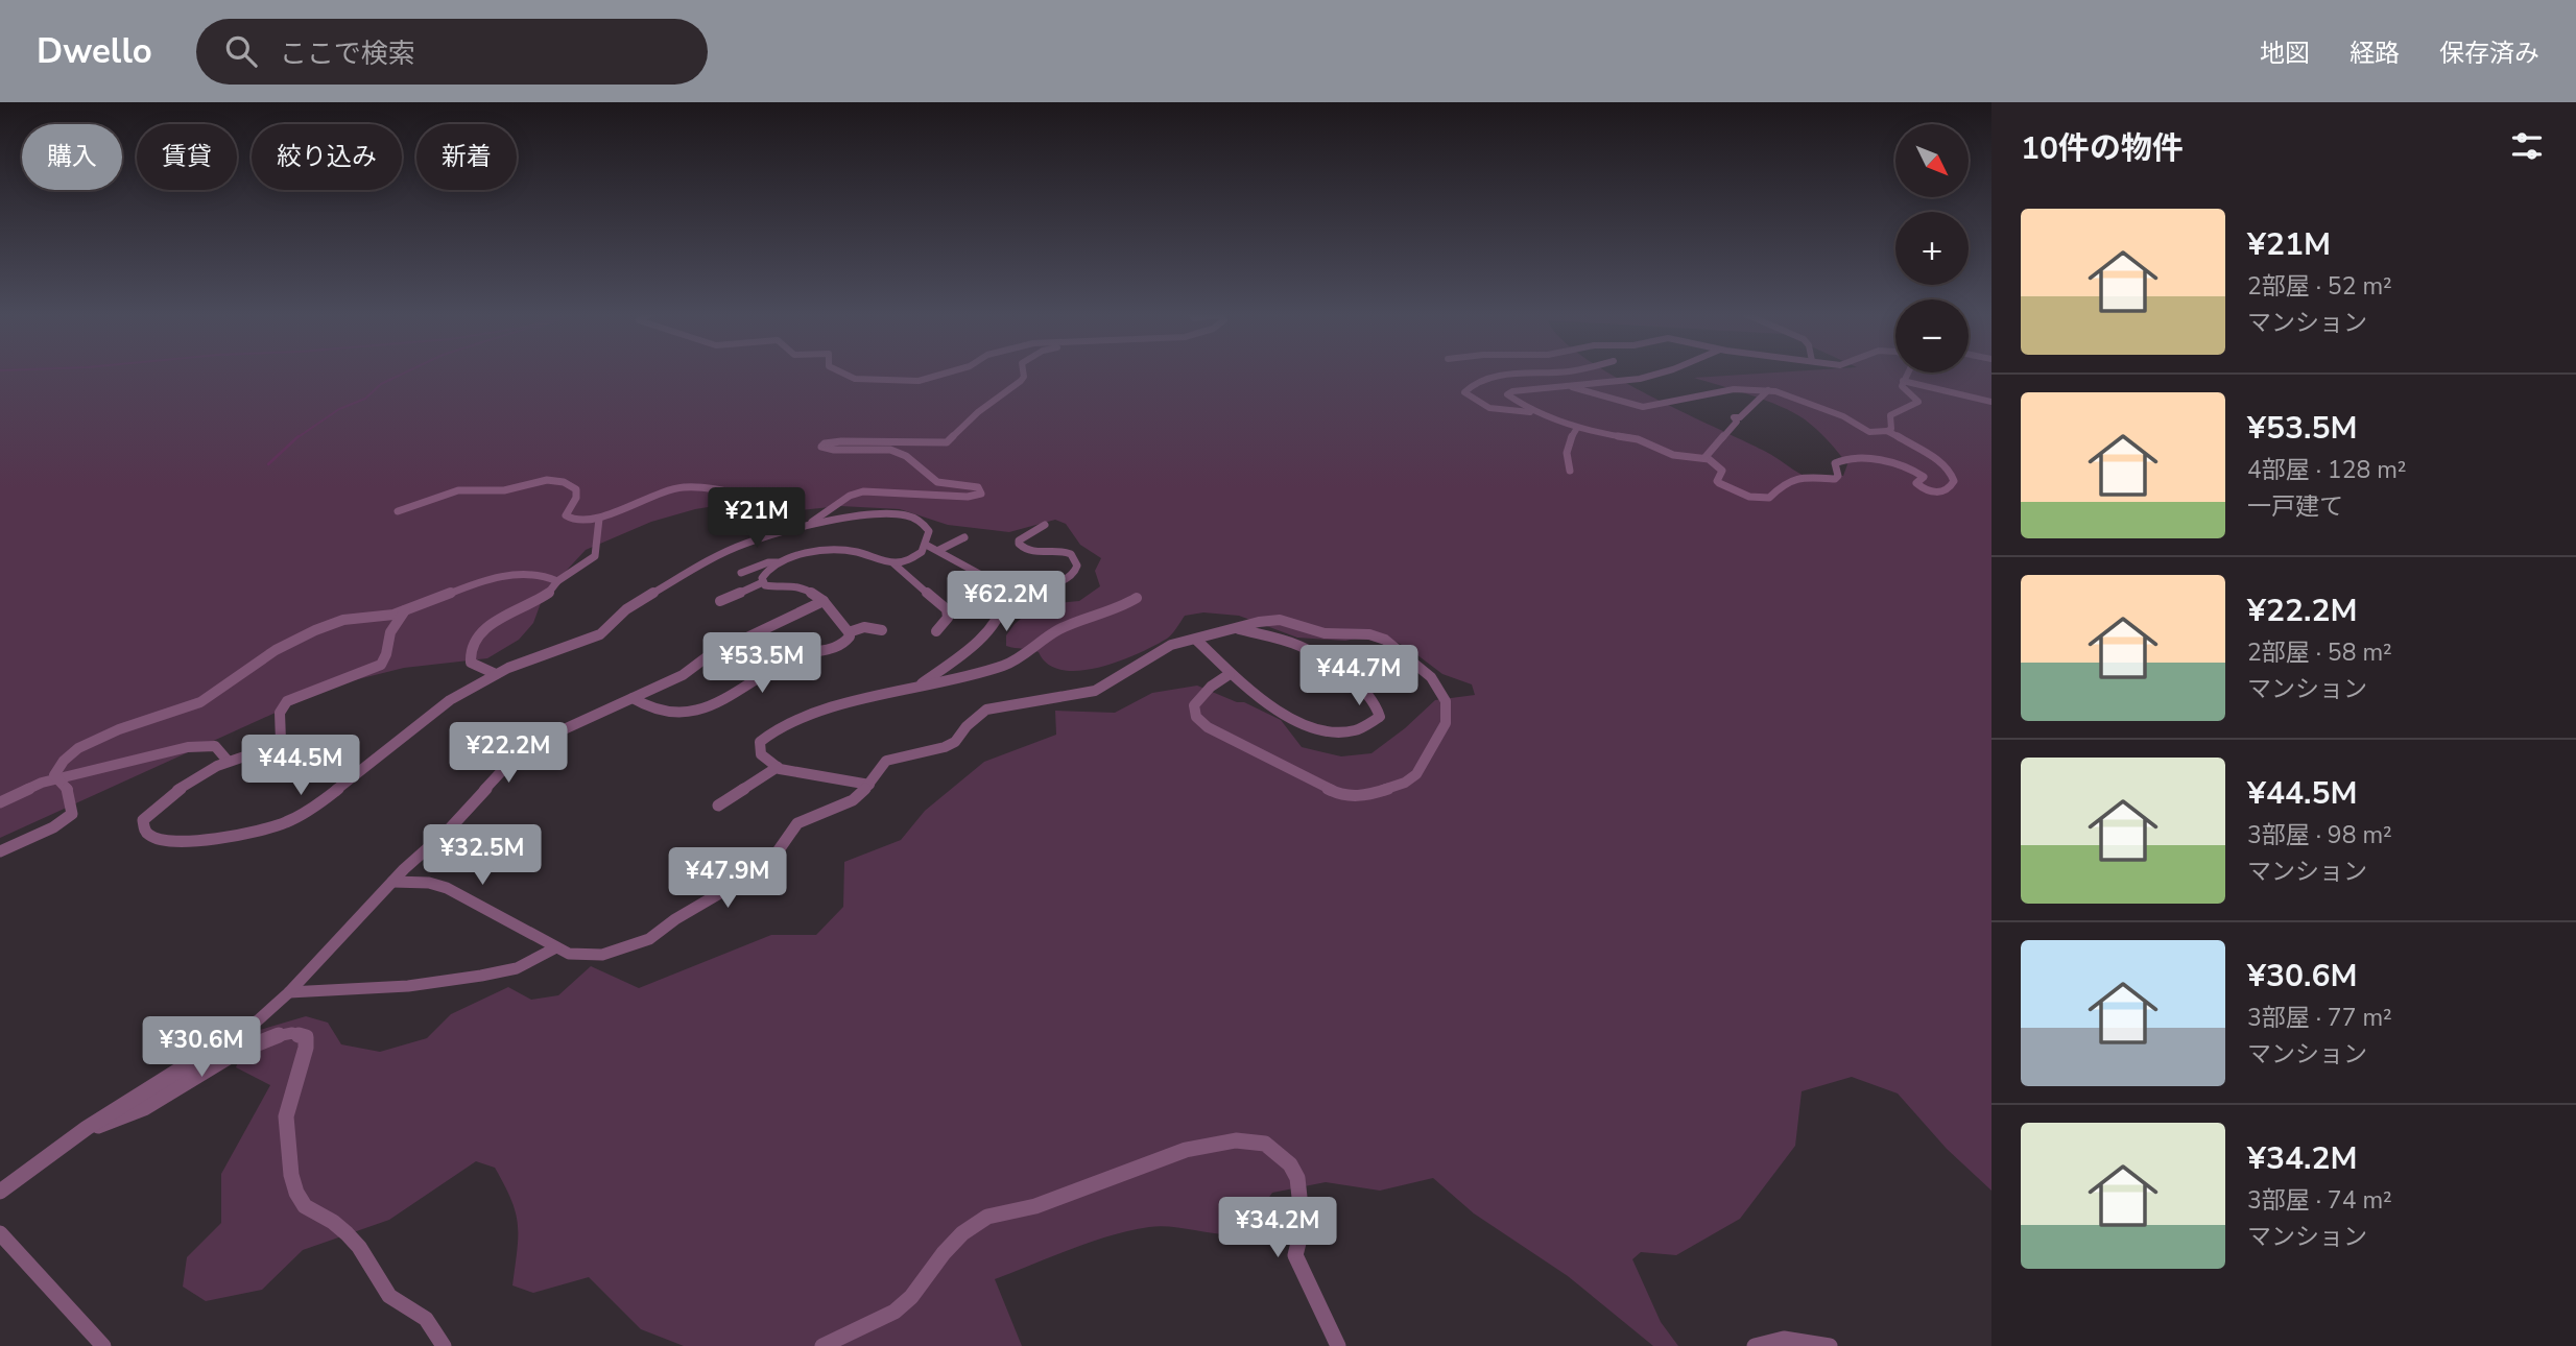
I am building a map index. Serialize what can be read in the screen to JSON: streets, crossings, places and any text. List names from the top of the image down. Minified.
{"north":"bottom right","page":{"header":"Dwello","search":"ここで検索","nav":["地図","経路","保存済み"],"heading":"10件の物件","map_buttons":["+","−"],"chip":["購入","賃貸","絞り込み","新着"],"list":[{"name":"¥21M","note":"2部屋 · 52 m² · マンション"},{"name":"¥53.5M","note":"4部屋 · 128 m² · 一戸建て"},{"name":"¥22.2M","note":"2部屋 · 58 m² · マンション"},{"name":"¥44.5M","note":"3部屋 · 98 m² · マンション"},{"name":"¥30.6M","note":"3部屋 · 77 m² · マンション"},{"name":"¥34.2M","note":"3部屋 · 74 m² · マンション"}],"price":["¥21M","¥62.2M","¥53.5M","¥44.7M","¥22.2M","¥44.5M","¥32.5M","¥47.9M","¥30.6M","¥34.2M"]}}
